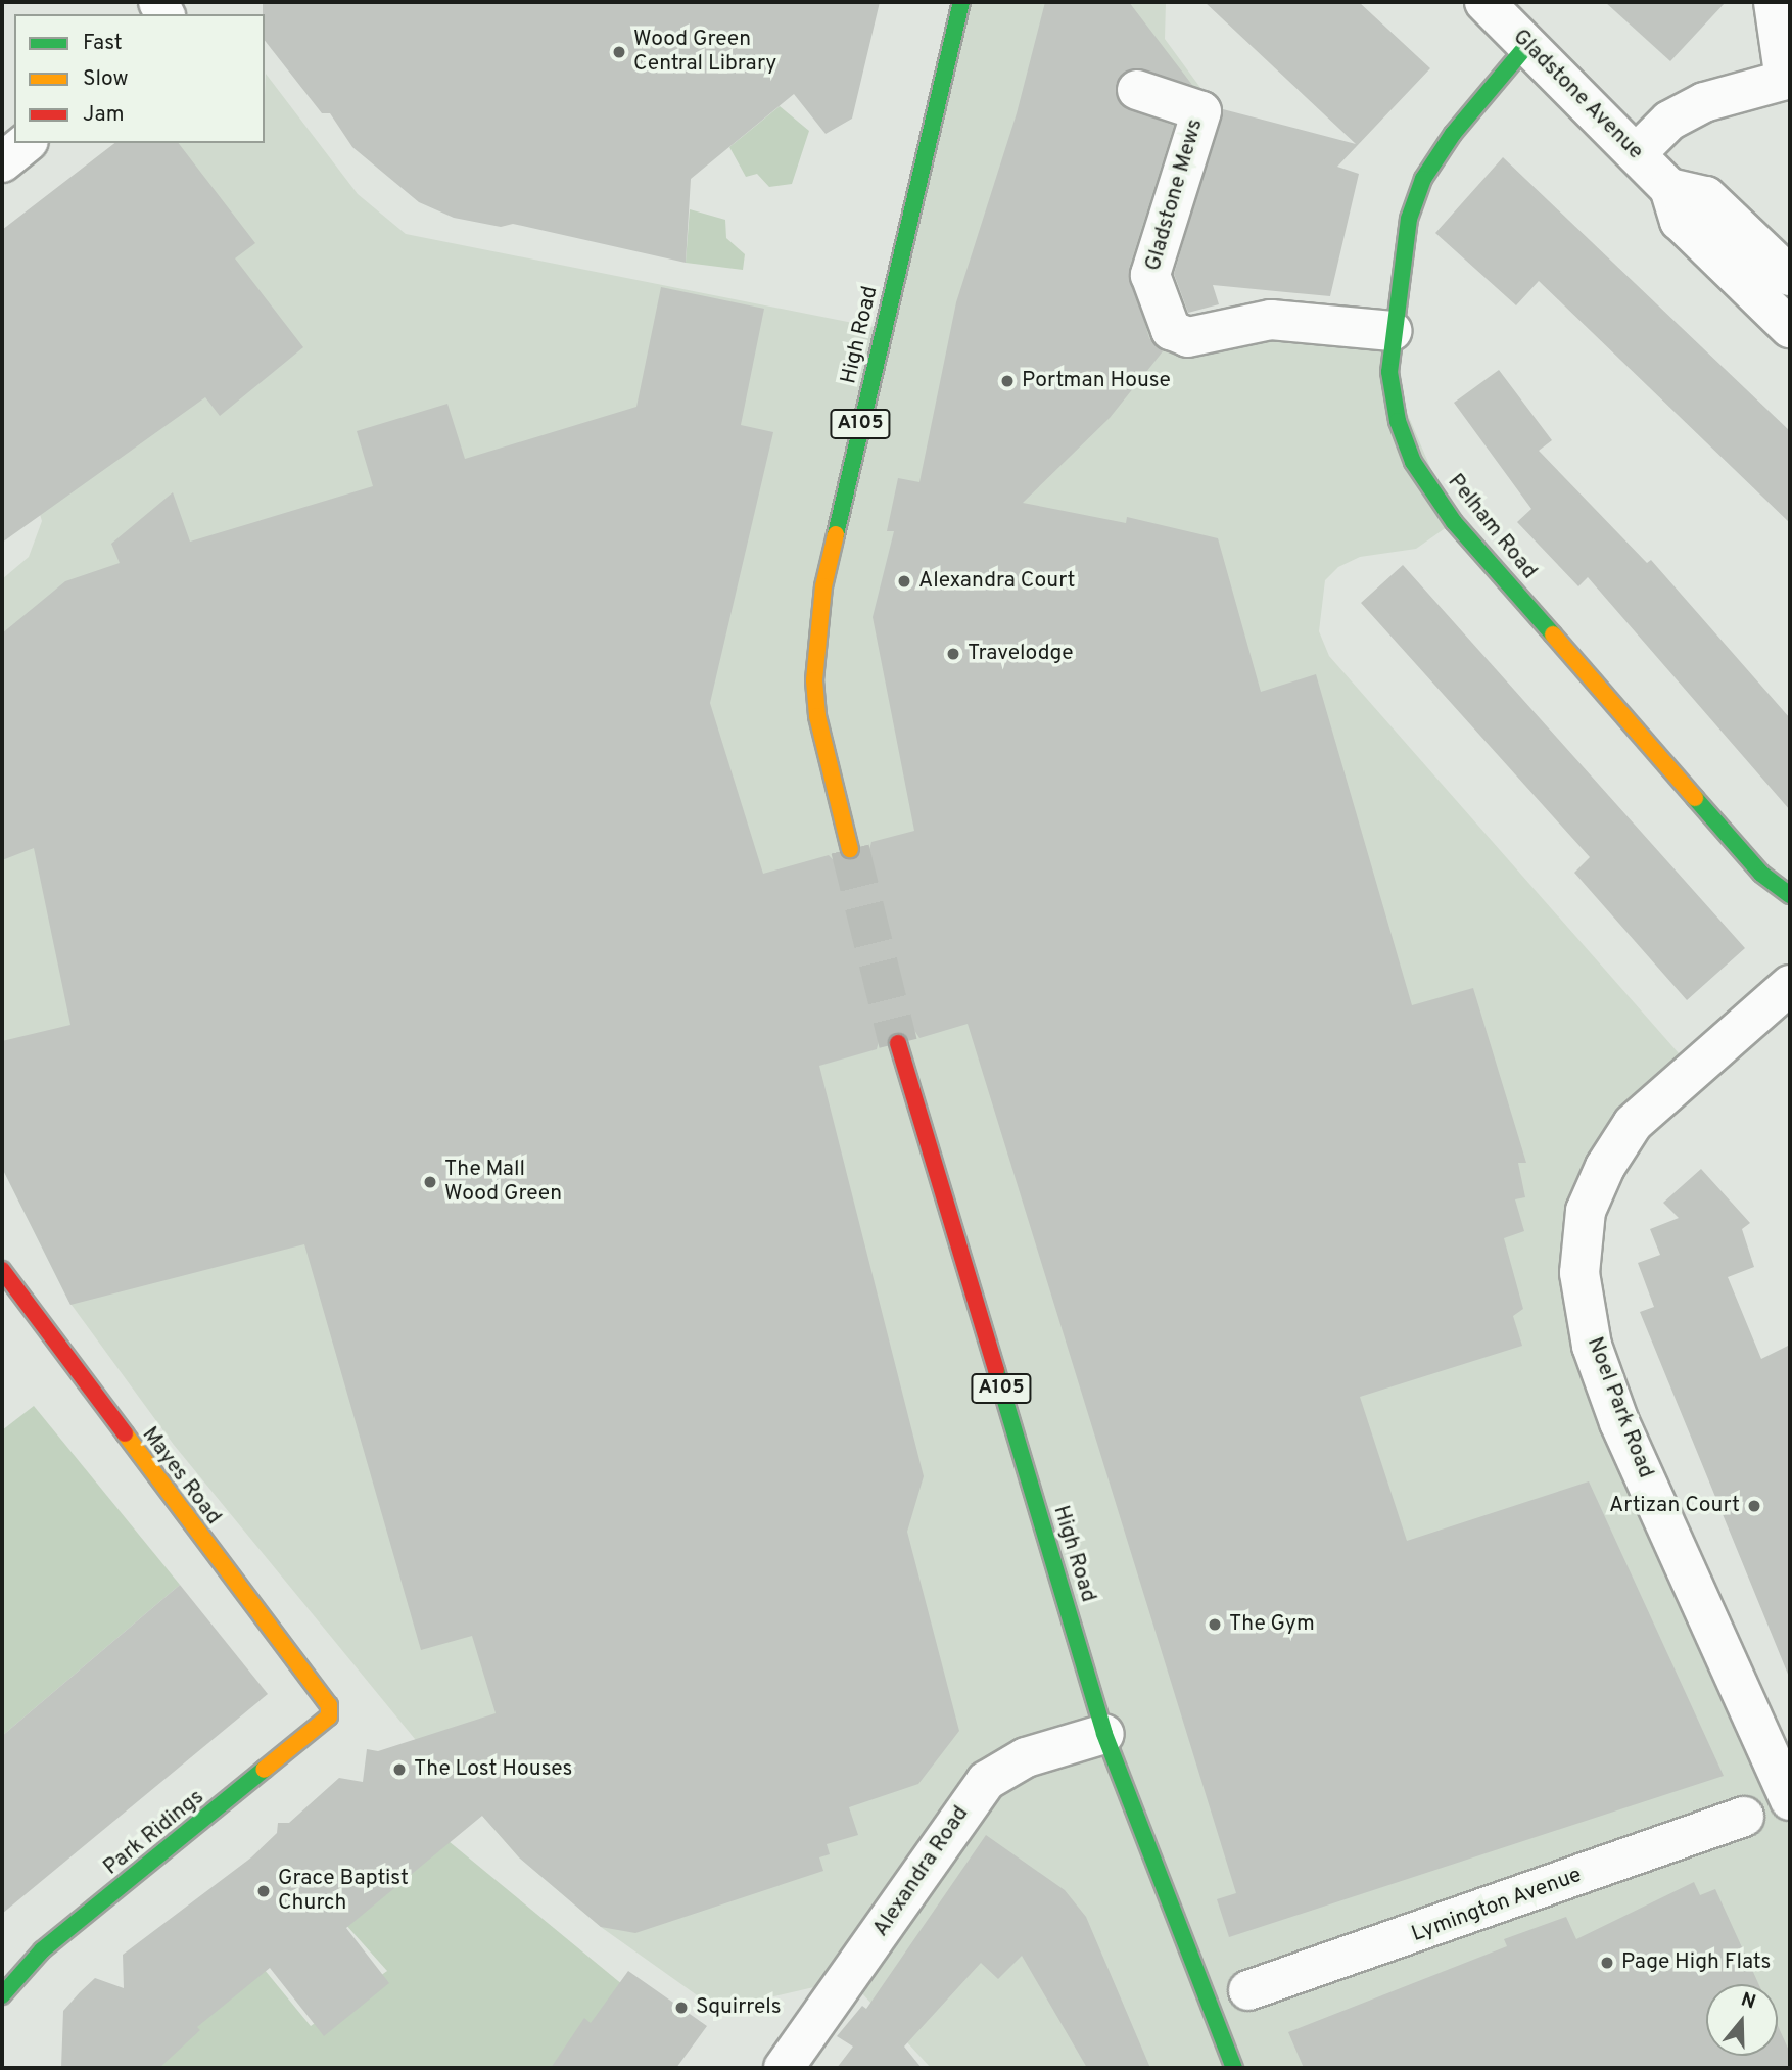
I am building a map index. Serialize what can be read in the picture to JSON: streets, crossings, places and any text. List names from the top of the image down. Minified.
{"streets":{"street":["Gladstone Avenue","Gladstone Mews","High Road","A105","Pelham Road","Noel Park Road","Mayes Road","Park Ridings","Alexandra Road","Lymington Avenue"]},"crossings":[["Gladstone Avenue","Pelham Road"],["Gladstone Mews","Pelham Road"],["High Road","Alexandra Road"],["Mayes Road","Park Ridings"]],"places":["Wood Green Central Library","Portman House","Alexandra Court","Travelodge","The Mall Wood Green","Artizan Court","The Gym","The Lost Houses","Grace Baptist Church","Page High Flats","Squirrels"],"legend":["Fast","Slow","Jam"],"north":"top"}
